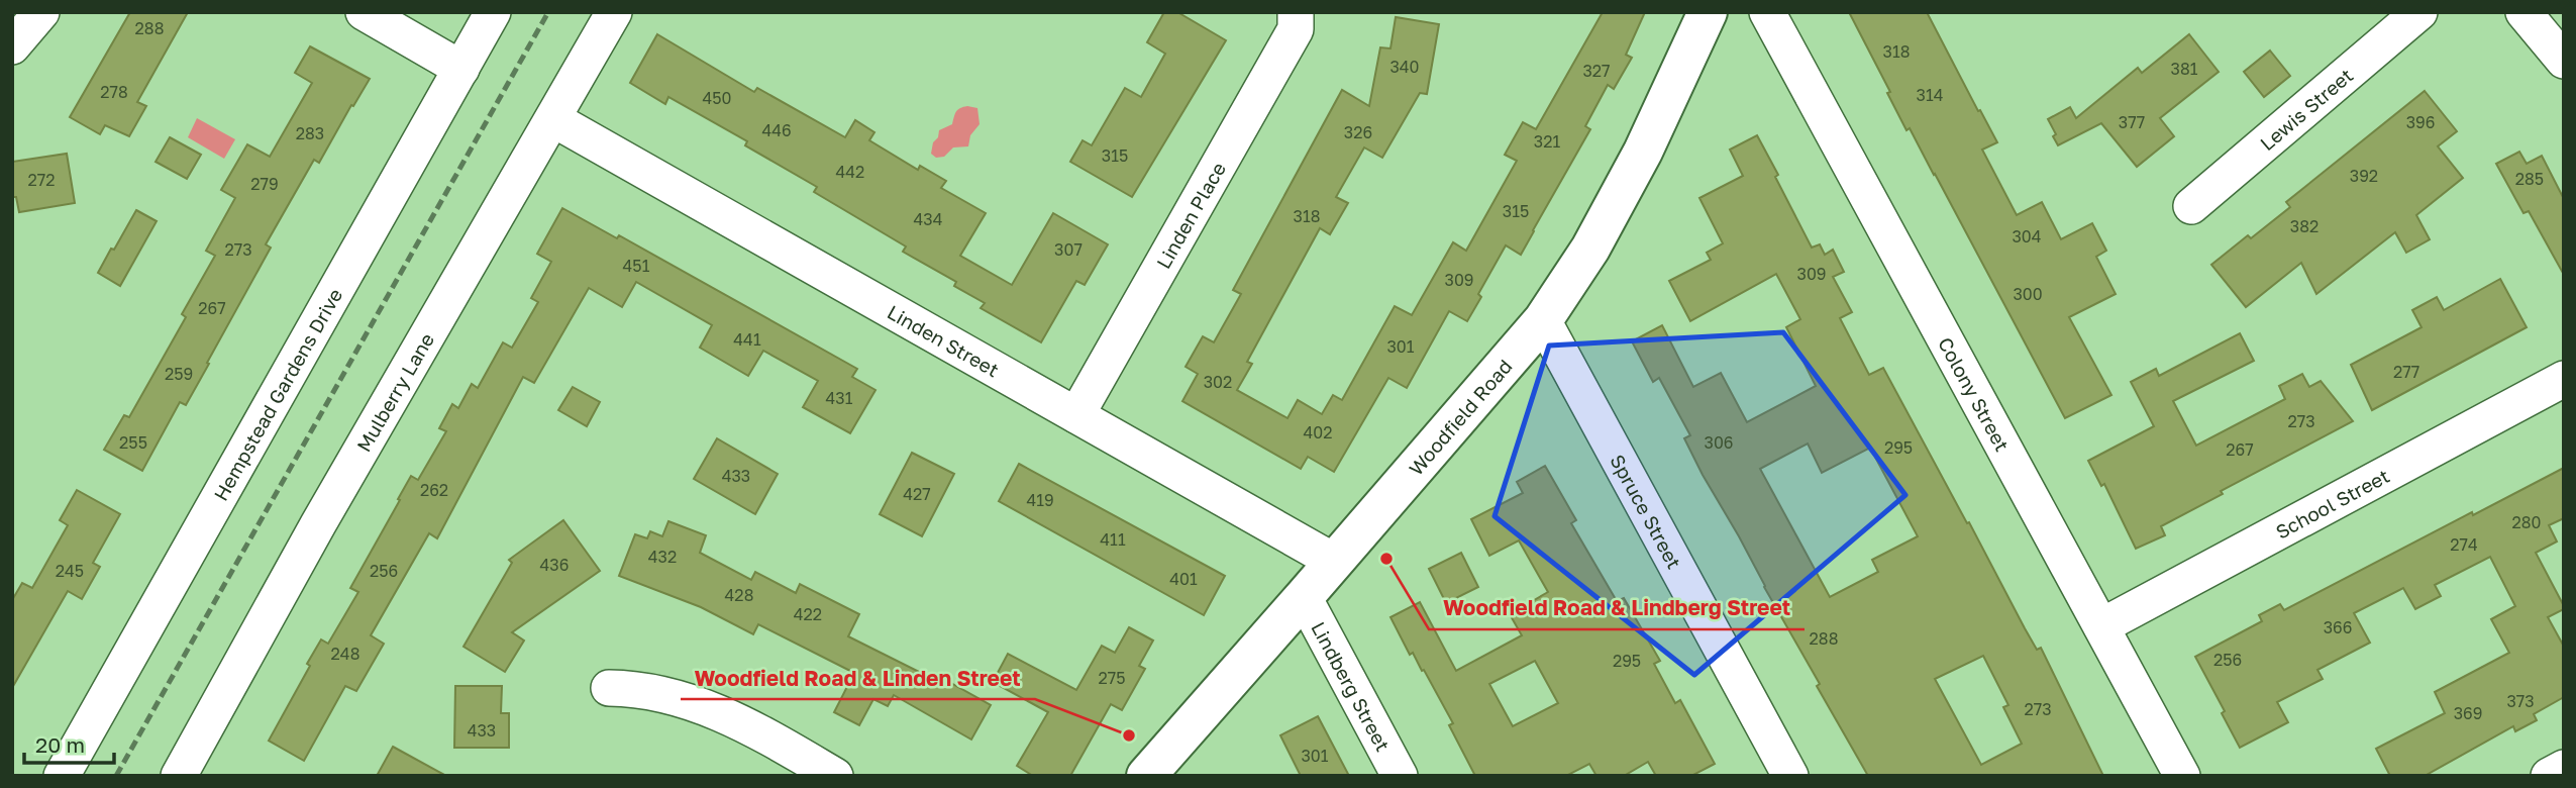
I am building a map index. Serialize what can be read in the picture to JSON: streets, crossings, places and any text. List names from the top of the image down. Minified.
{"streets":{"main road":["Woodfield Road"],"street":["Lewis Street","Linden Place","Linden Street","Mulberry Lane","Hempstead Gardens Drive","Colony Street","School Street","Spruce Street","Lindberg Street"]},"crossings":[["Linden Place","Linden Street"],["Linden Street","Mulberry Lane"],["Linden Street","Woodfield Road"],["Colony Street","School Street"],["Woodfield Road","Spruce Street"],["Woodfield Road","Lindberg Street"]],"places":["Woodfield Road & Lindberg Street","Woodfield Road & Linden Street"],"house_numbers":["288","318","340","381","327","278","314","450","377","396","446","326","283","321","315","442","392","285","272","279","315","318","434","382","304","273","307","451","309","309","300","267","441","301","277","259","302","431","273","402","255","306","295","267","433","262","427","419","280","411","274","432","436","245","256","401","428","422","366","288","248","256","295","275","373","273","369","433","301"],"scale_bar":"20 m"}
